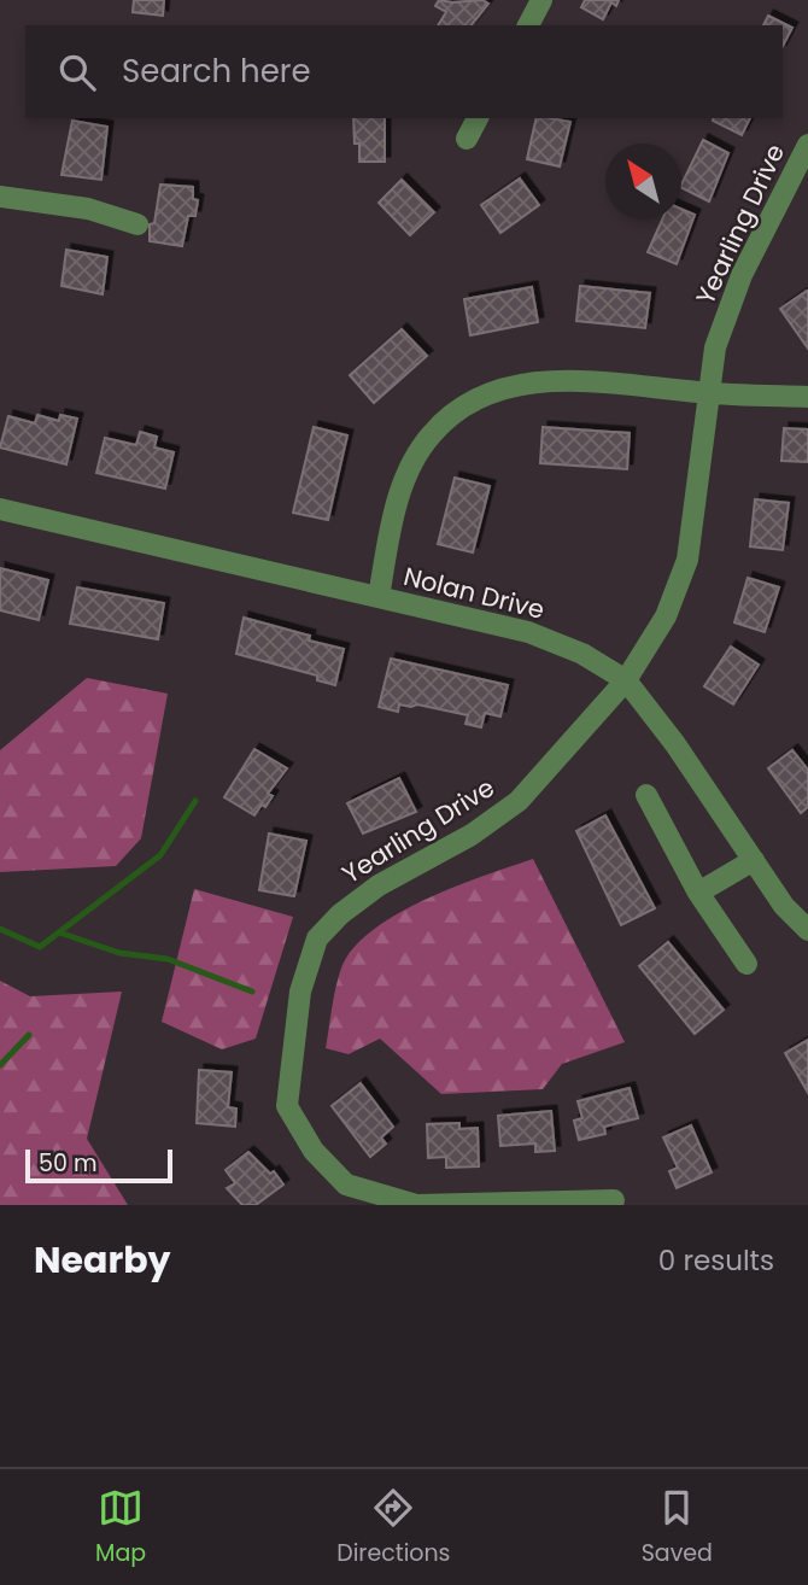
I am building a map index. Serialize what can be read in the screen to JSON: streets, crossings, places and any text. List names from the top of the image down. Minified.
{"streets":{"street":["Yearling Drive","Nolan Drive"]},"crossings":[["Yearling Drive","Nolan Drive"]],"scale_bar":"50 m","north":"top left","page":{"search":"Search here","scale":"50 m","heading":["Nearby","0 results"],"nav":["Map","Directions","Saved"]}}
